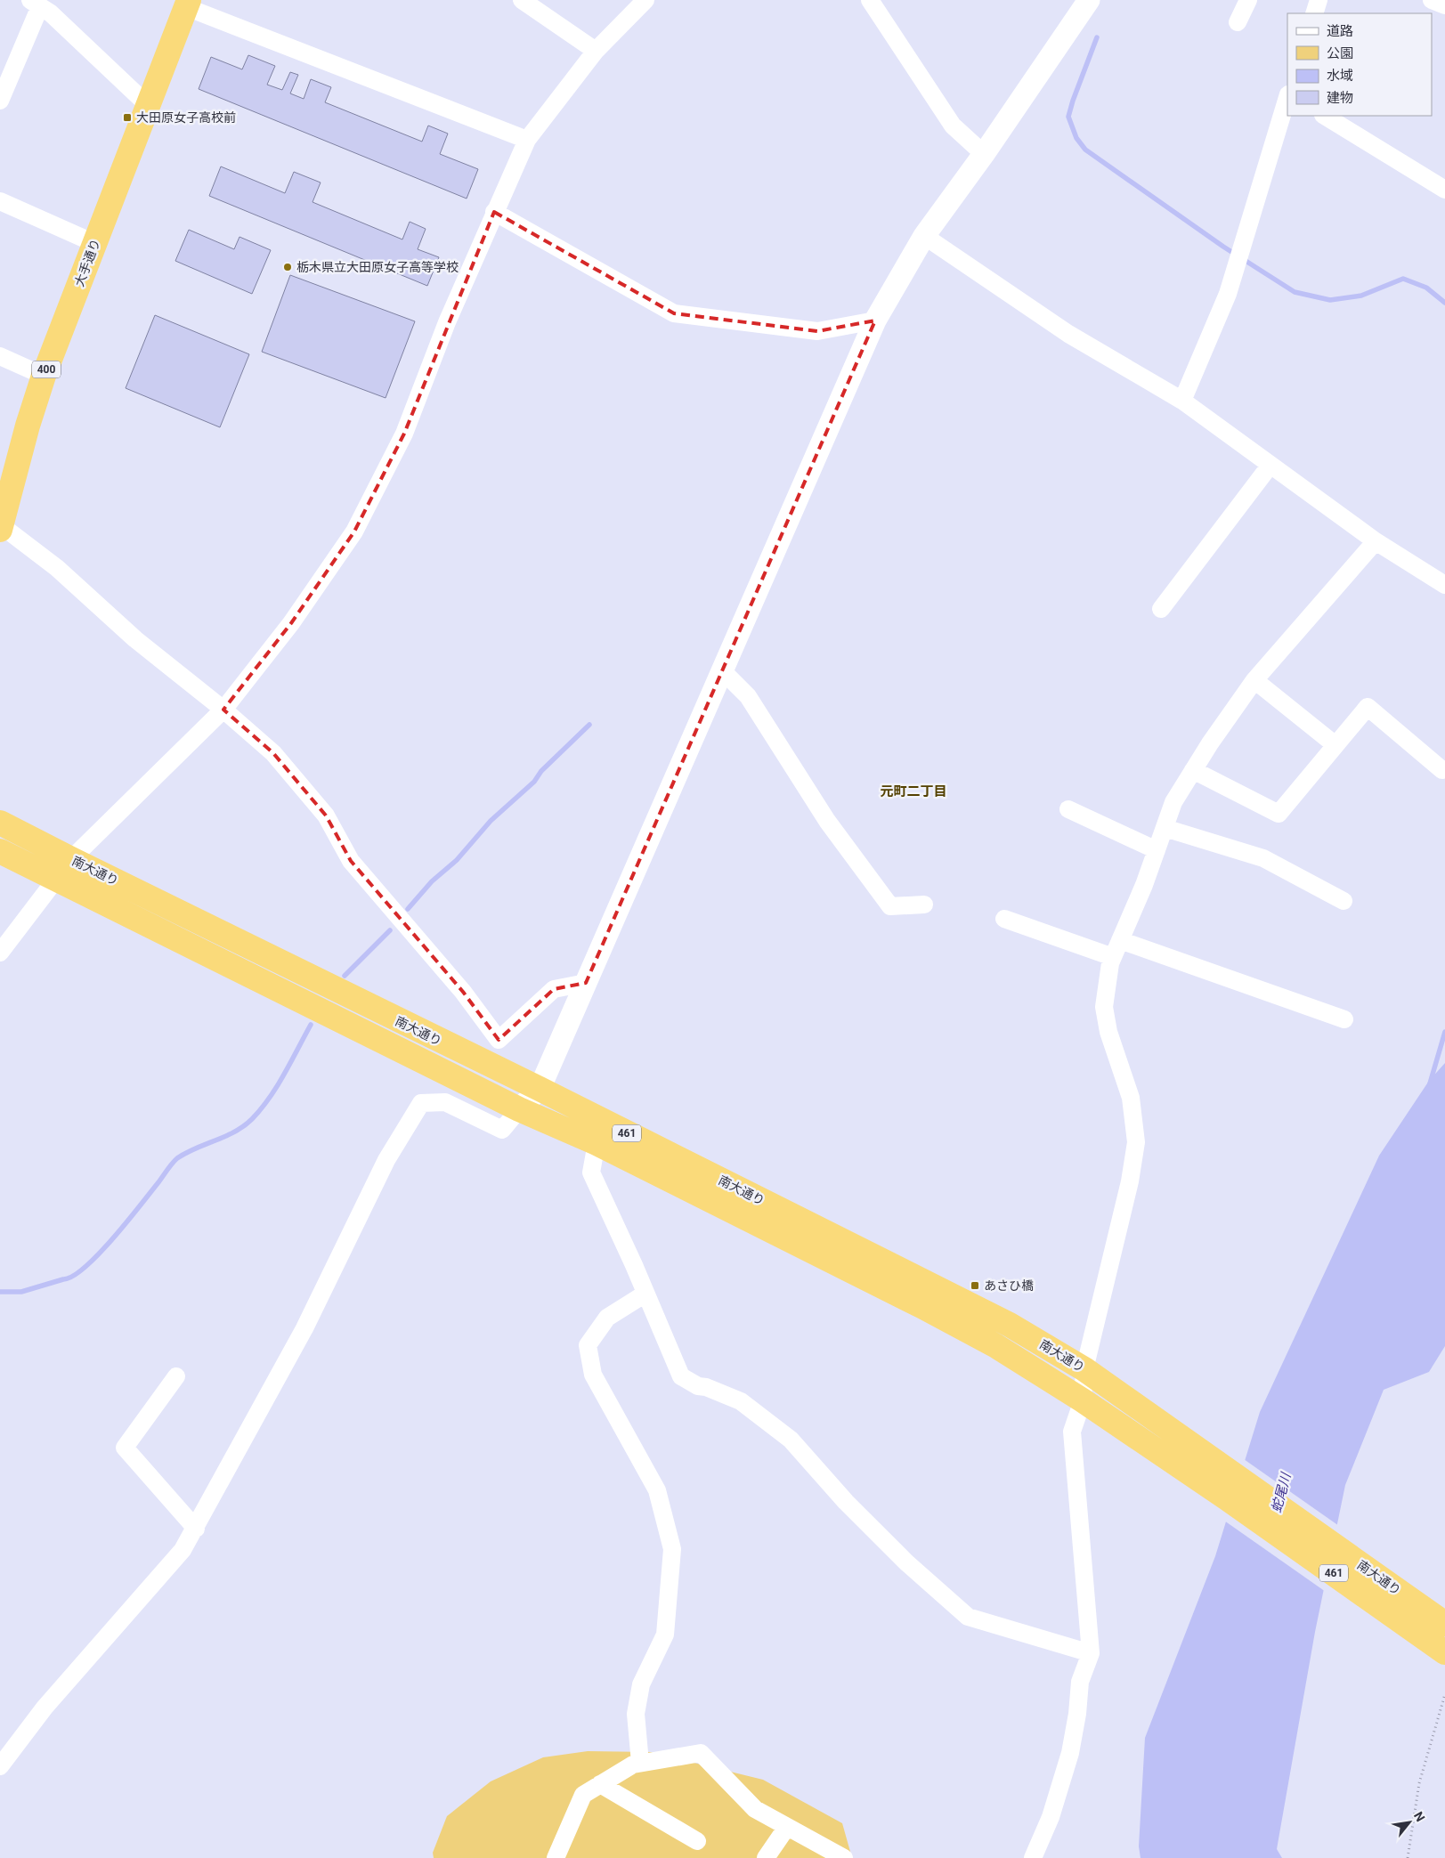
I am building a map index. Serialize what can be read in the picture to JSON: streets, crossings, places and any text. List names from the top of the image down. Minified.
{"streets":{"highway":["大手通り","400","南大通り","461"]},"districts":["元町二丁目"],"water":["蛇尾川"],"places":{"transit":["大田原女子高校前","あさひ橋"],"other":["栃木県立大田原女子高等学校"]},"legend":["道路","公園","水域","建物"],"north":"top right"}
